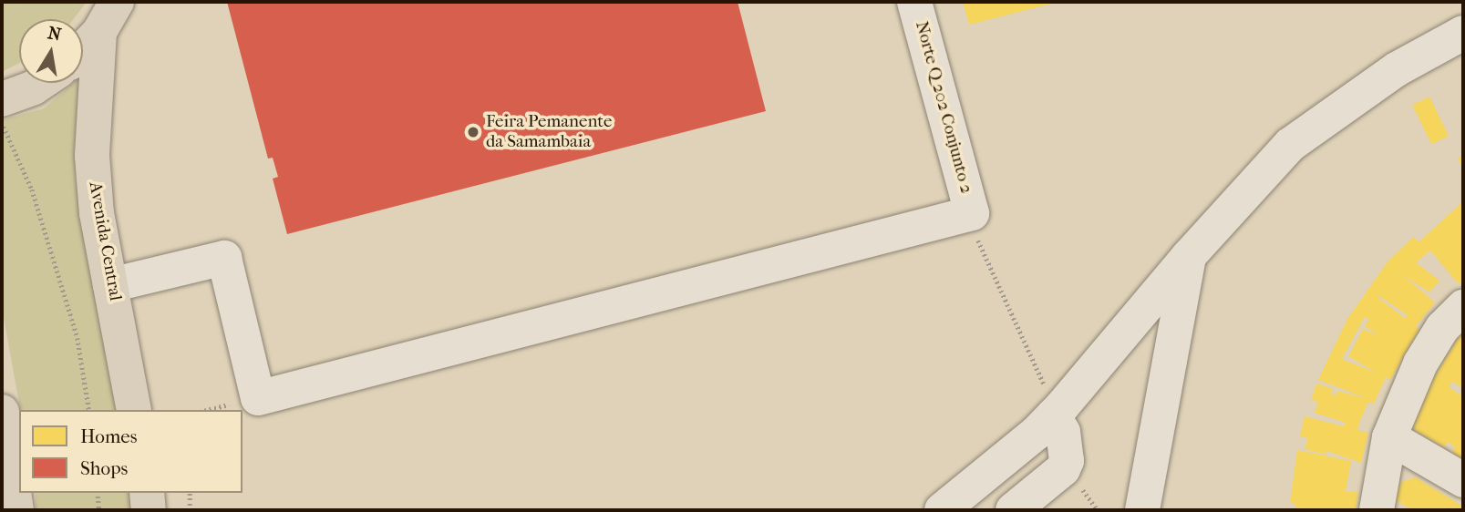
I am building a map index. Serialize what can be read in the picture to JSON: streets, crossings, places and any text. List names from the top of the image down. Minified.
{"streets":{"main road":["Avenida Central"],"street":["Norte Q 202 Conjunto 2"]},"crossings":[["Norte Q 202 Conjunto 2","Avenida Central"]],"places":["Feira Pemanente da Samambaia"],"legend":["Homes","Shops"],"north":"top"}
